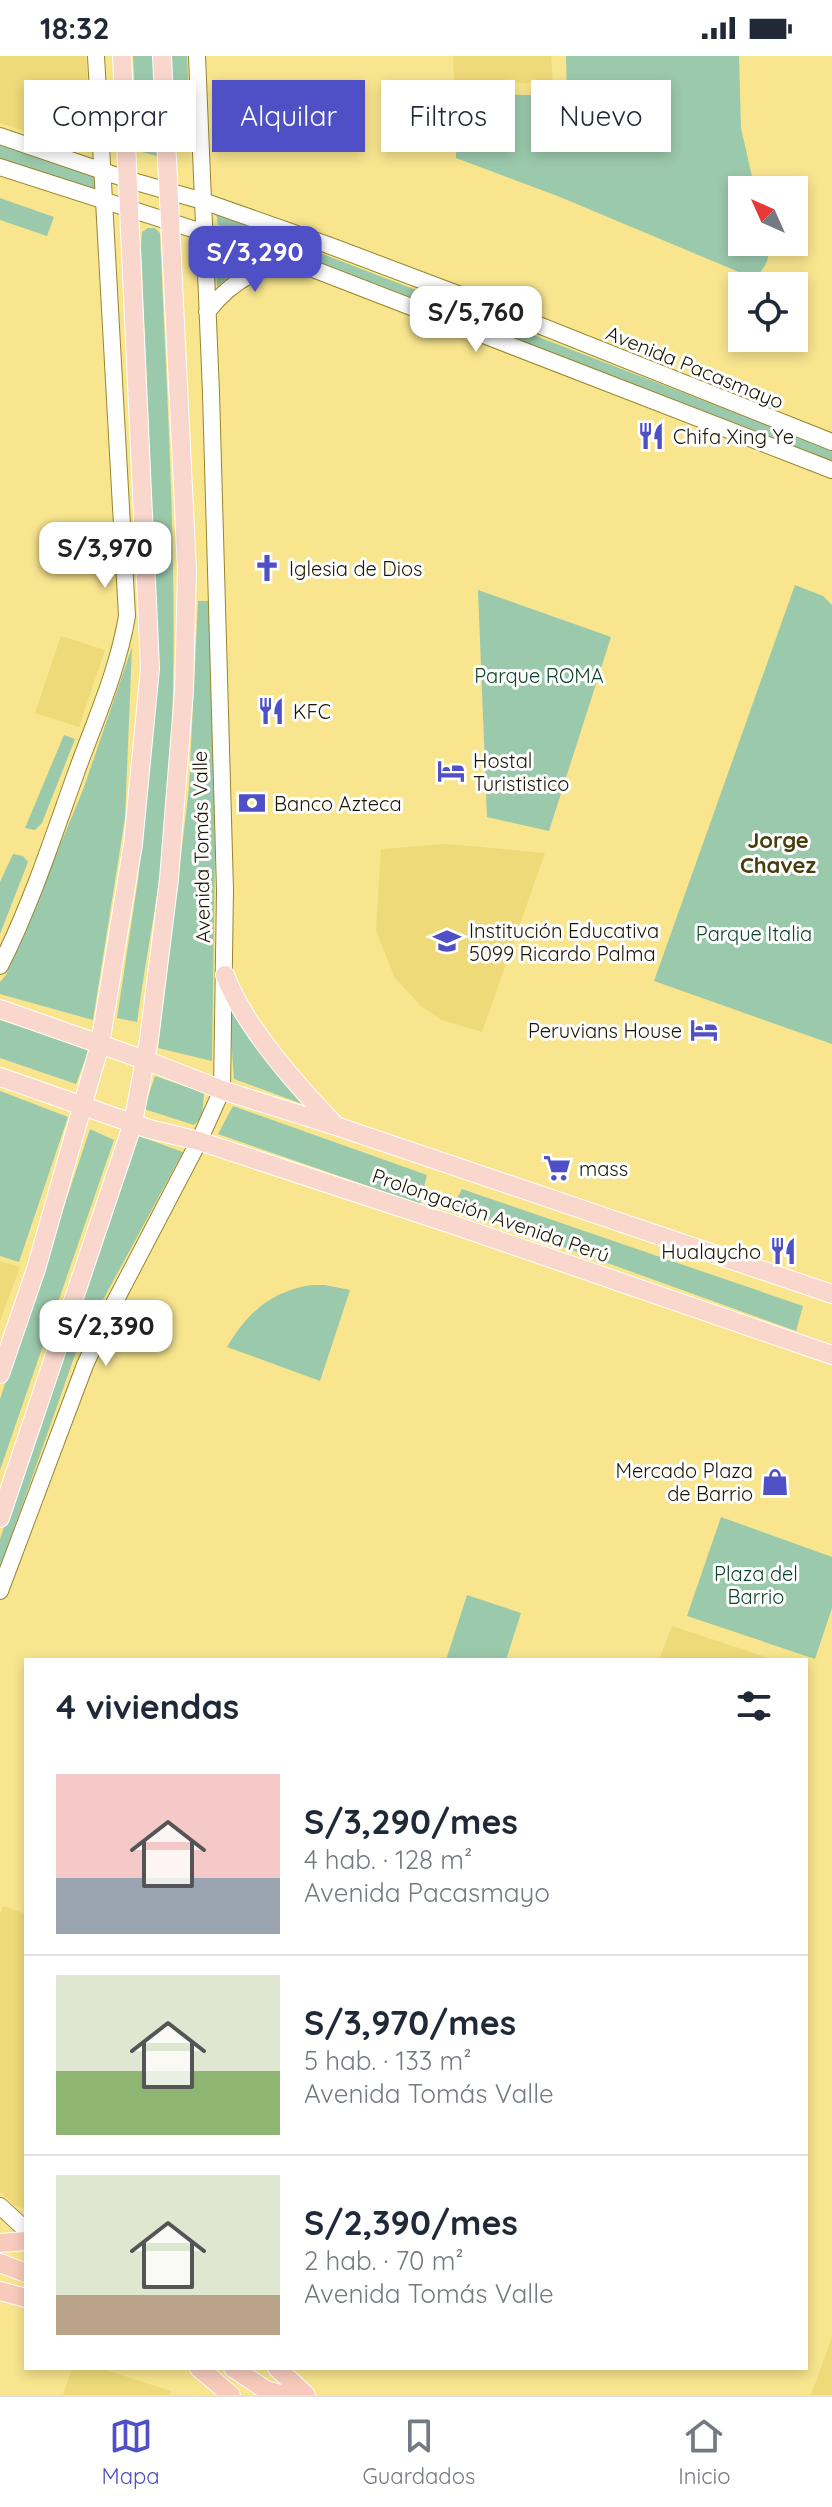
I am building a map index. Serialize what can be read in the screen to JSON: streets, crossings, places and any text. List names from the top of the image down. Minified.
{"streets":{"main road":["Avenida Pacasmayo","Avenida Tomás Valle","Prolongación Avenida Perú"]},"crossings":[["Avenida Pacasmayo","Avenida Tomás Valle"],["Avenida Tomás Valle","Prolongación Avenida Perú"]],"districts":["Jorge Chavez"],"parks":["Parque ROMA","Parque Italia","Plaza del Barrio"],"places":{"restaurant":["Chifa Xing Ye","KFC","Hualaycho"],"church":["Iglesia de Dios"],"hotel":["Hostal Turististico","Peruvians House"],"bank":["Banco Azteca"],"school or university":["Institución Educativa 5099 Ricardo Palma"],"supermarket":["mass"],"shop":["Mercado Plaza de Barrio"]},"north":"top left","page":{"status":"18:32","chip":["Comprar","Alquilar","Filtros","Nuevo"],"price":["S/3,290","S/5,760","S/3,970","S/2,390"],"heading":"4 viviendas","list":[{"name":"S/3,290/mes","note":"4 hab. · 128 m² · Avenida Pacasmayo"},{"name":"S/3,970/mes","note":"5 hab. · 133 m² · Avenida Tomás Valle"},{"name":"S/2,390/mes","note":"2 hab. · 70 m² · Avenida Tomás Valle"}],"tabs":["Mapa","Guardados","Inicio"]}}
